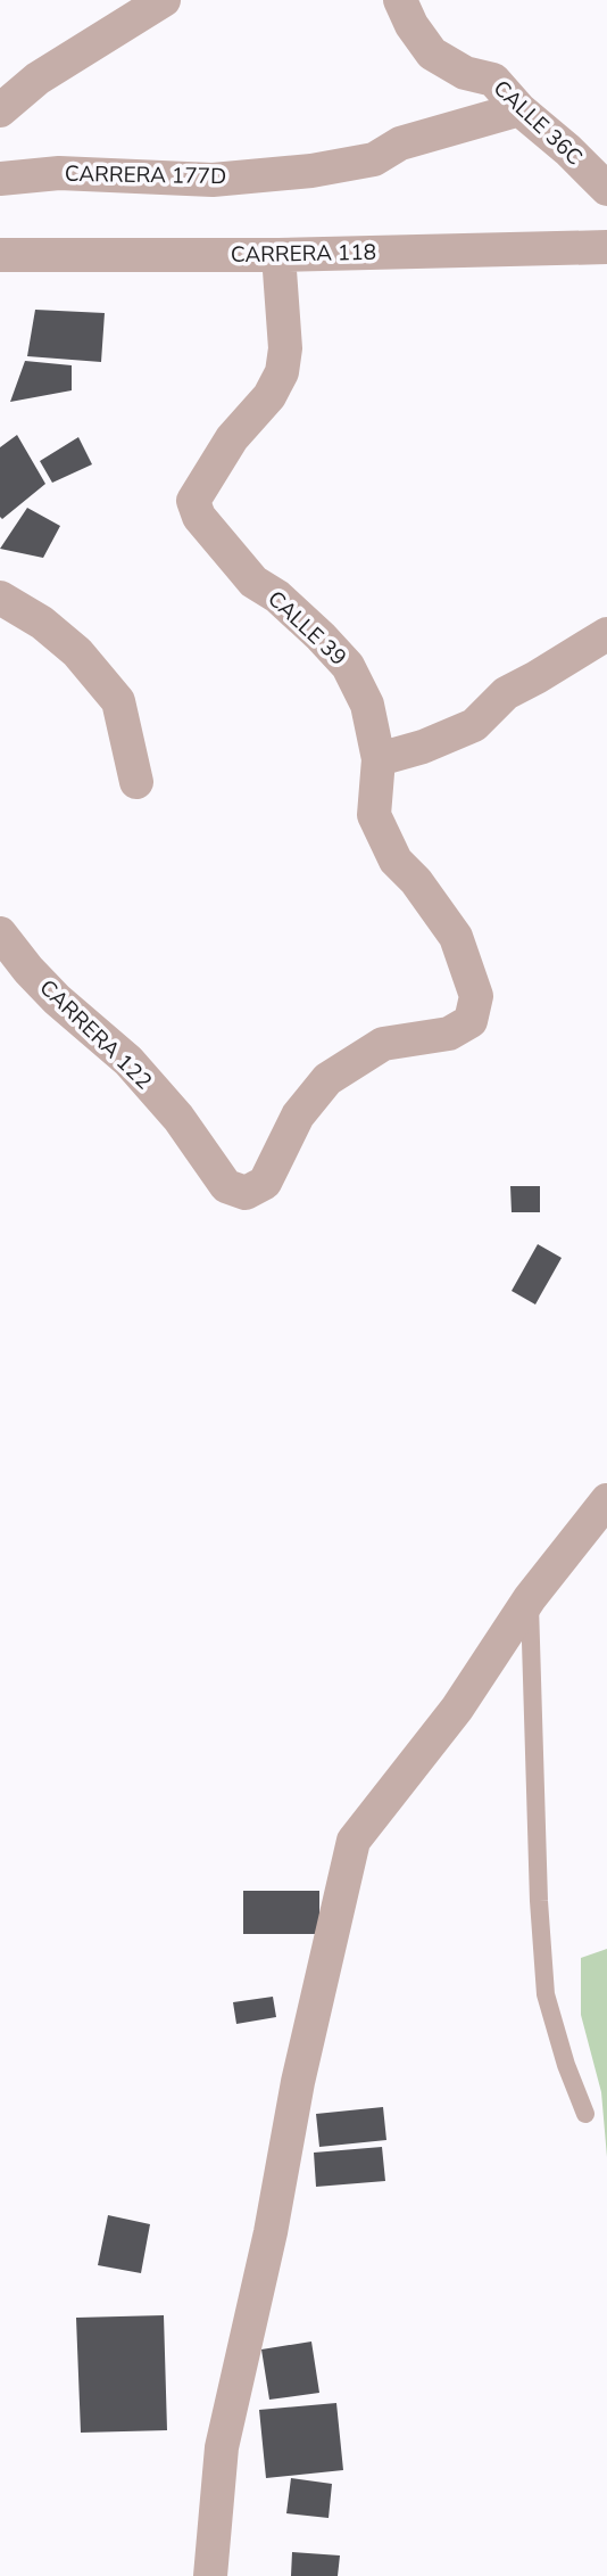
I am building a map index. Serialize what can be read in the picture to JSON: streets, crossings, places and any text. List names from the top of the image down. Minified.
{"streets":{"street":["CALLE 36C","CARRERA 177D","CARRERA 118","CALLE 39","CARRERA 122"]},"crossings":[["CALLE 36C","CARRERA 177D"],["CARRERA 118","CALLE 39"],["CALLE 39","CARRERA 122"]]}
